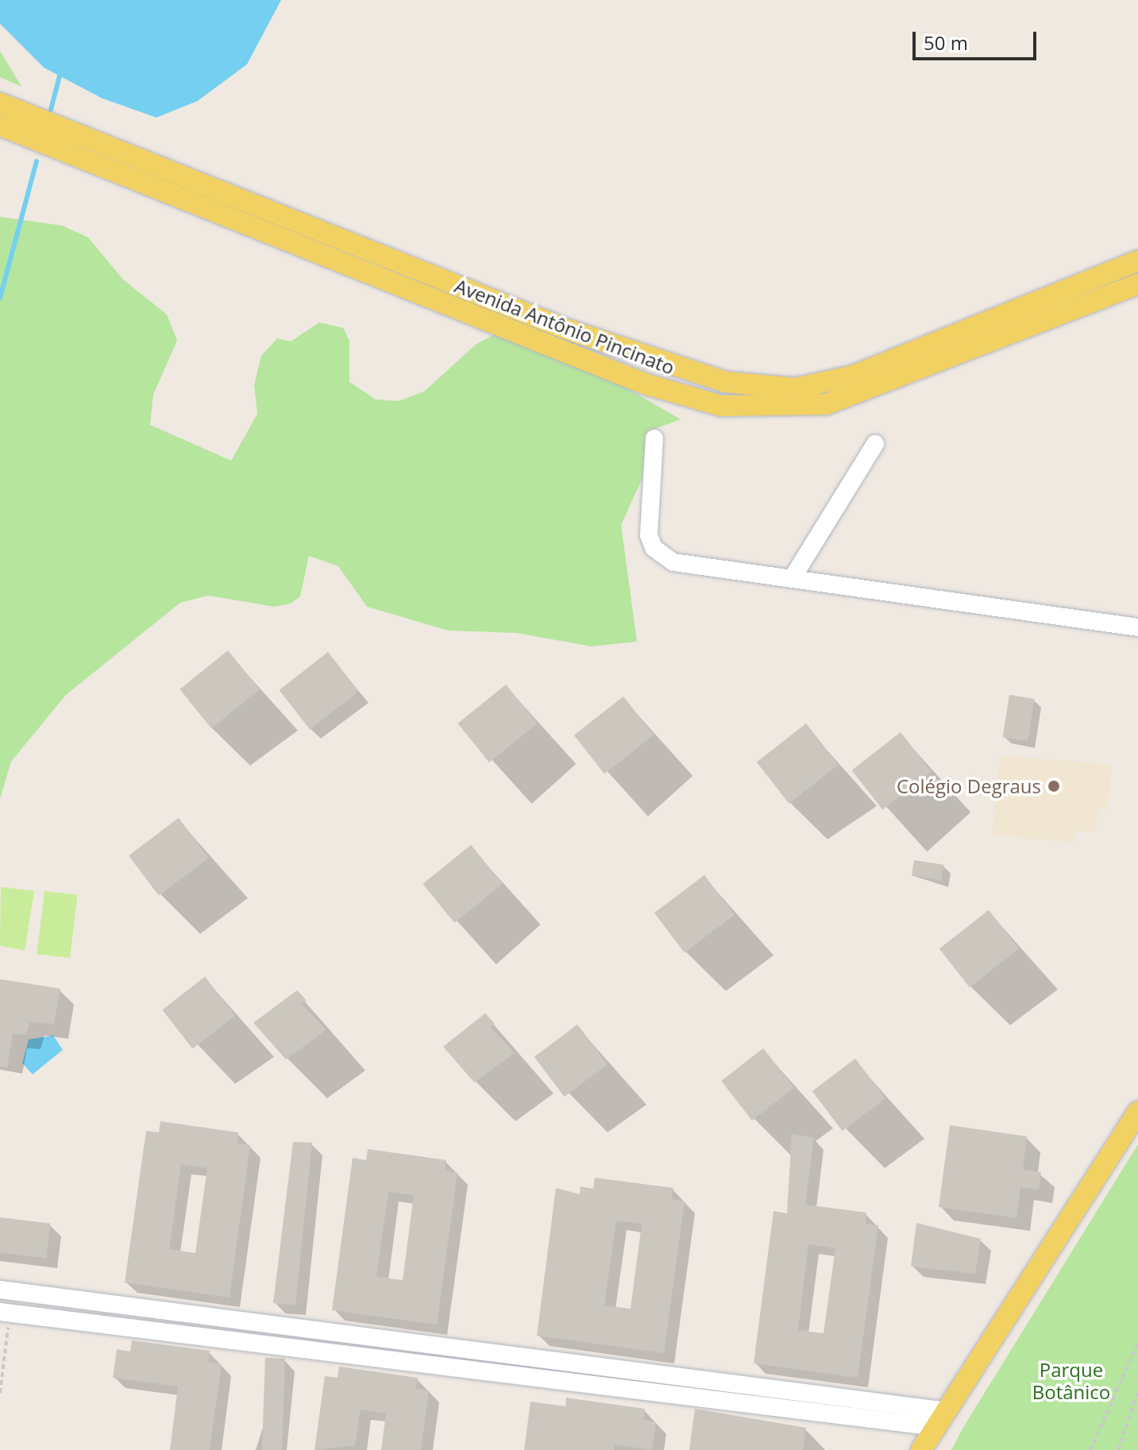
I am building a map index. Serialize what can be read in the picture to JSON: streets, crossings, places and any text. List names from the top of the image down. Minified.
{"streets":{"main road":["Avenida Antônio Pincinato"]},"parks":["Parque Botânico"],"places":["Colégio Degraus"],"scale_bar":"50 m"}
